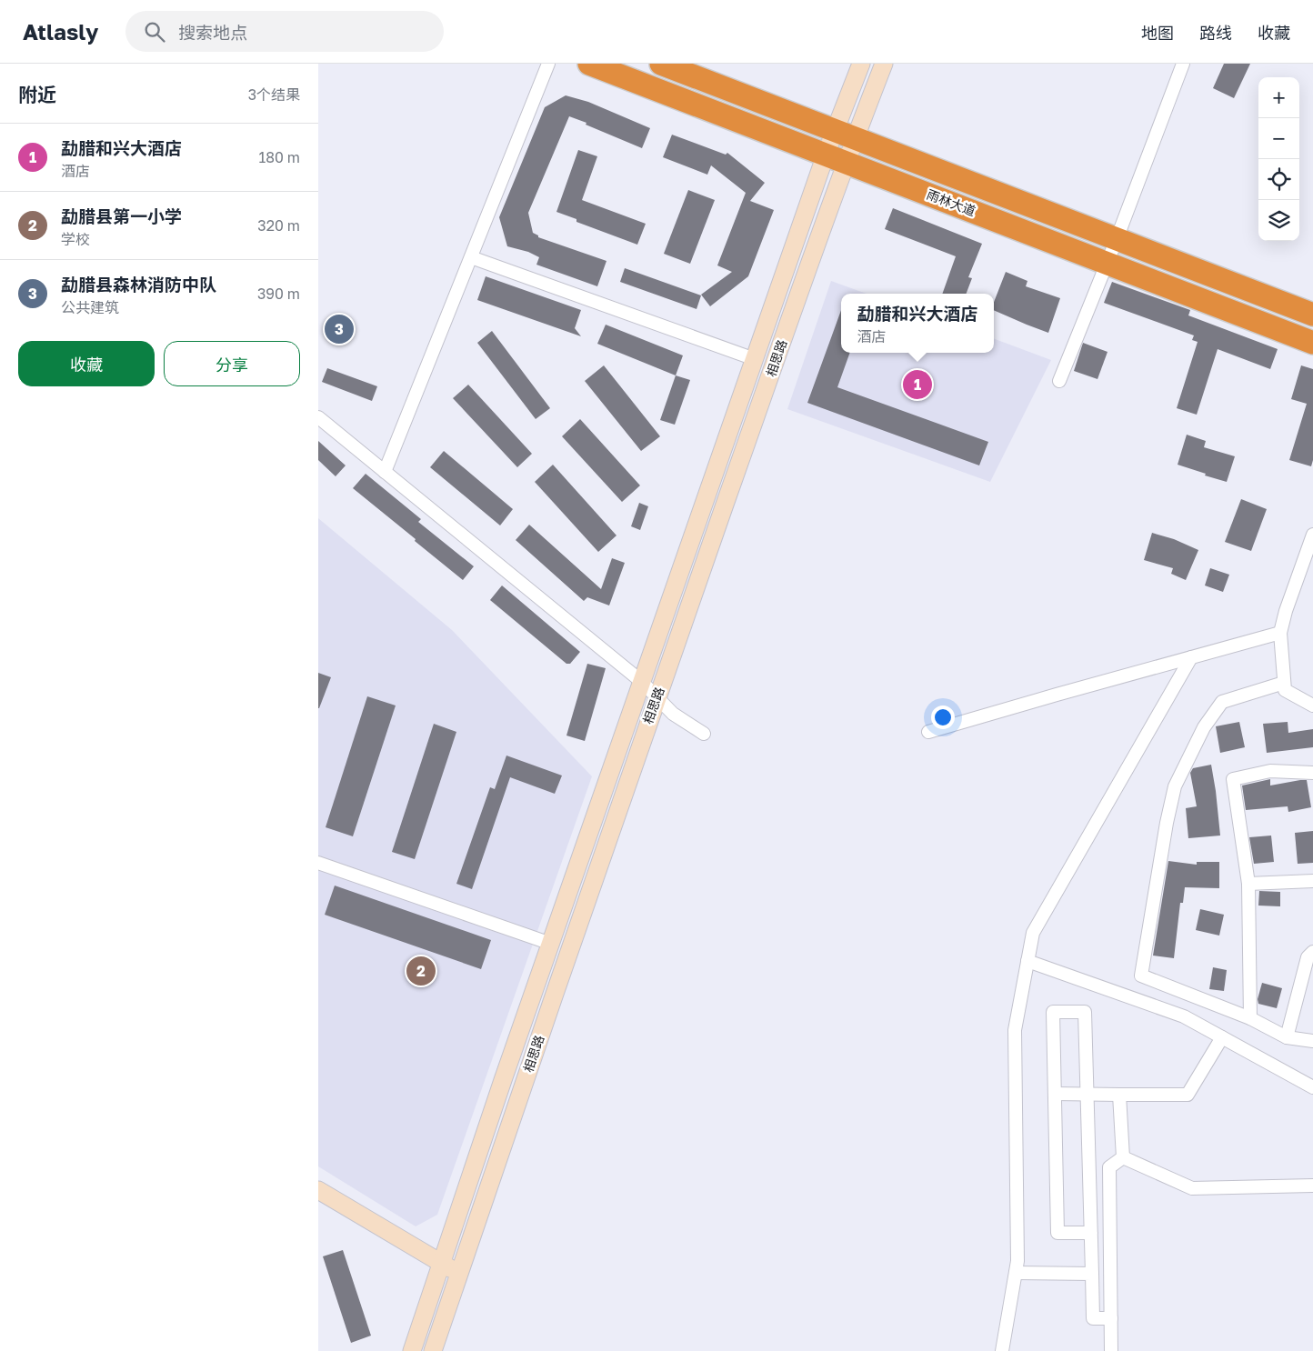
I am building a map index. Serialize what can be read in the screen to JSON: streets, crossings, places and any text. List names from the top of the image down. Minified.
{"streets":{"highway":["雨林大道"],"main road":["相思路"]},"crossings":[["雨林大道","相思路"]],"page":{"header":"Atlasly","search":"搜索地点","nav":["地图","路线","收藏"],"heading":["附近","3个结果"],"map_buttons":["+","−"],"list":[{"mark":"1","name":"勐腊和兴大酒店","note":"酒店","value":"180 m"},{"mark":"2","name":"勐腊县第一小学","note":"学校","value":"320 m"},{"mark":"3","name":"勐腊县森林消防中队","note":"公共建筑","value":"390 m"}],"popup":["勐腊和兴大酒店","酒店"],"pins":["3","1","2"],"buttons":["收藏","分享"]}}
